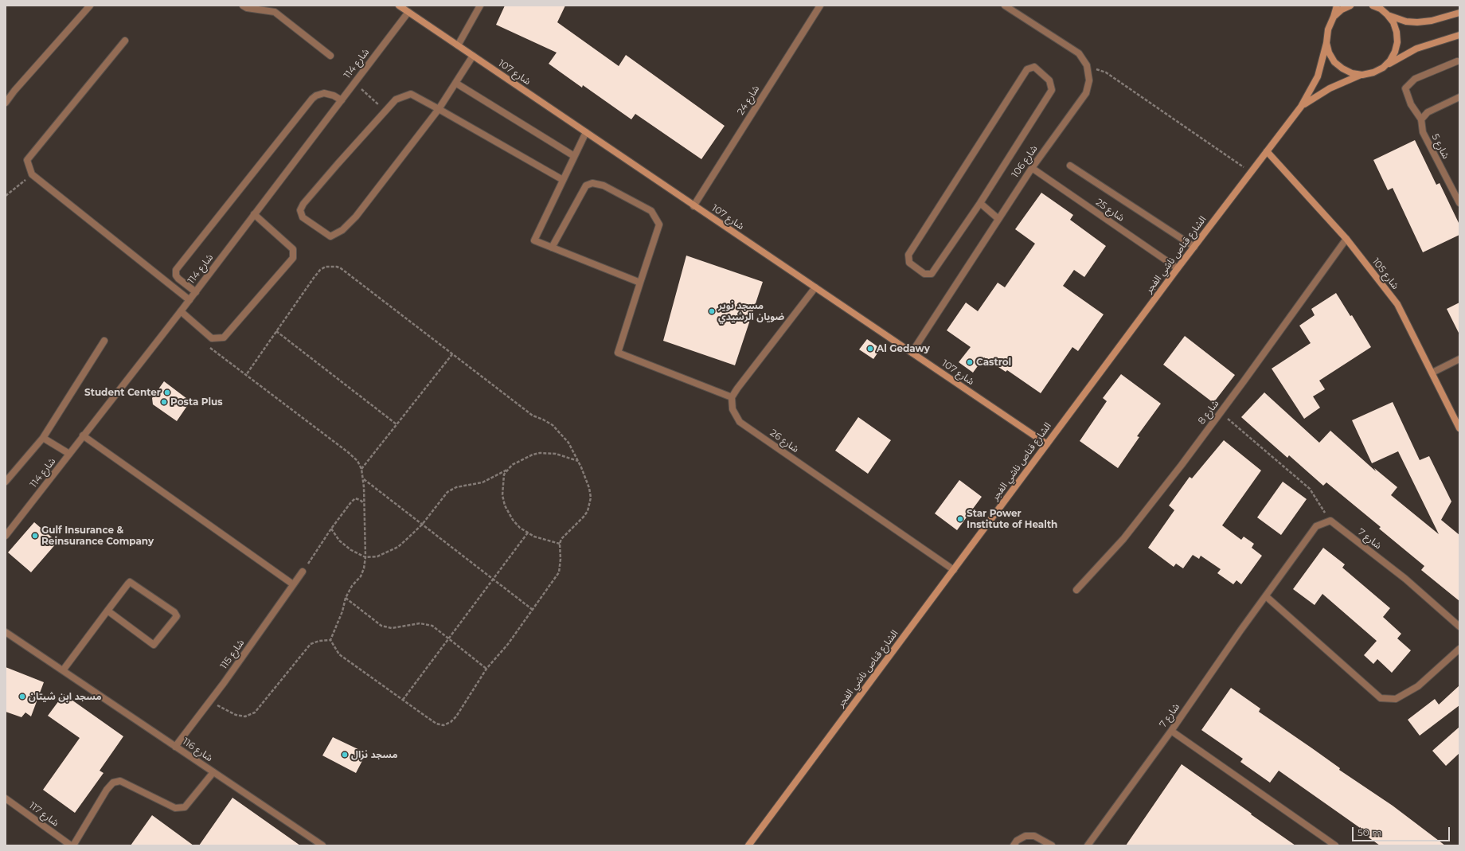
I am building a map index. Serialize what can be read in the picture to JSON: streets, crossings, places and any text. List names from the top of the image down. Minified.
{"streets":{"street":["شارع 114","شارع 107","شارع 24","شارع 5","شارع 106","شارع 25","الشارع قناص ناشي الفجر","شارع 105","شارع 8","شارع 26","شارع 7","شارع 115","شارع 116","شارع 117"]},"crossings":[["شارع 114","شارع 107"],["شارع 107","شارع 24"],["شارع 107","شارع 106"],["شارع 107","الشارع قناص ناشي الفجر"],["شارع 106","شارع 25"],["شارع 25","الشارع قناص ناشي الفجر"],["الشارع قناص ناشي الفجر","شارع 105"],["الشارع قناص ناشي الفجر","شارع 26"],["شارع 105","شارع 8"],["شارع 115","شارع 116"]],"places":["مسجد نوير ضويان الرشيدي","Al Gedawy","Castrol","Student Center","Posta Plus","Star Power Institute of Health","Gulf Insurance & Reinsurance Company","مسجد ابن شيتان","مسجد نزال"],"scale_bar":"50 m"}
